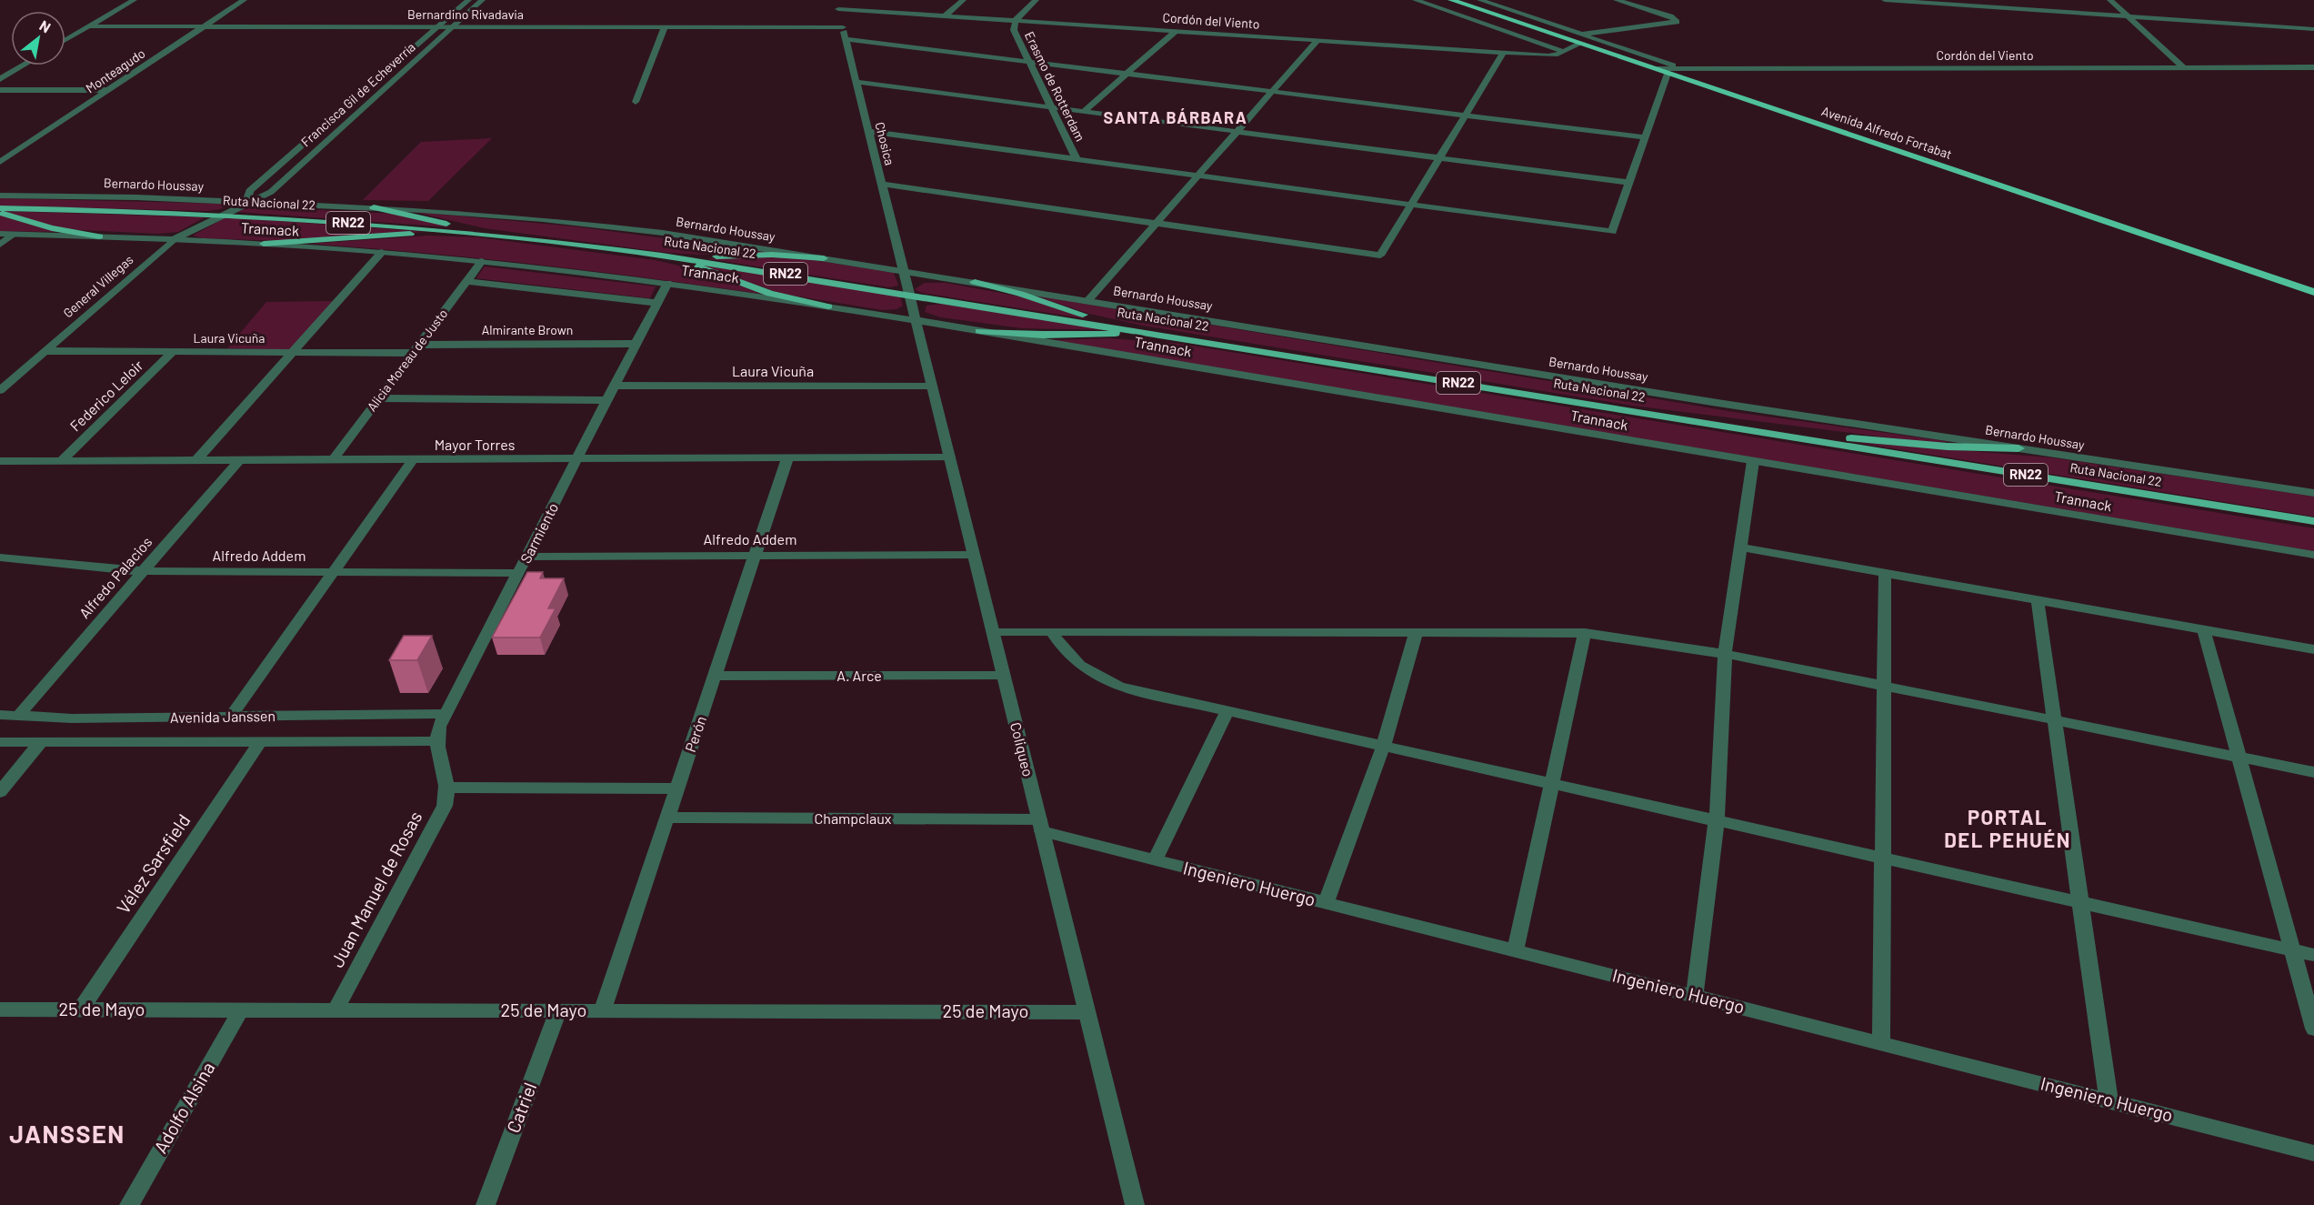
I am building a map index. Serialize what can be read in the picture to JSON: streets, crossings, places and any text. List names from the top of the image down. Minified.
{"streets":{"highway":["Avenida Alfredo Fortabat"],"main road":["Ruta Nacional 22","RN22"],"street":["Bernardino Rivadavia","Cordón del Viento","Monteagudo","Erasmo de Rotterdam","Francisca Gil de Echeverría","Chosica","Bernardo Houssay","Trannack","General Villegas","Almirante Brown","Laura Vicuña","Alicia Moreau de Justo","Federico Leloir","Mayor Torres","Sarmiento","Alfredo Addem","Alfredo Palacios","A. Arce","Avenida Janssen","Perón","Coliqueo","Champclaux","Vélez Sarsfield","Ingeniero Huergo","Juan Manuel de Rosas","25 de Mayo","Adolfo Alsina","Catriel"]},"crossings":[["Bernardino Rivadavia","Monteagudo"],["Bernardino Rivadavia","Francisca Gil de Echeverría"],["Bernardino Rivadavia","Chosica"],["Cordón del Viento","Erasmo de Rotterdam"],["Cordón del Viento","Avenida Alfredo Fortabat"],["Cordón del Viento","Chosica"],["Francisca Gil de Echeverría","Bernardo Houssay"],["Francisca Gil de Echeverría","Ruta Nacional 22"],["Francisca Gil de Echeverría","General Villegas"],["Chosica","Bernardo Houssay"],["Chosica","Ruta Nacional 22"],["Chosica","Coliqueo"],["Ruta Nacional 22","General Villegas"],["Ruta Nacional 22","Coliqueo"],["Trannack","General Villegas"],["Trannack","Alicia Moreau de Justo"],["Trannack","Sarmiento"],["Trannack","Coliqueo"],["General Villegas","Laura Vicuña"],["Almirante Brown","Laura Vicuña"],["Almirante Brown","Alicia Moreau de Justo"],["Almirante Brown","Sarmiento"],["Laura Vicuña","Alicia Moreau de Justo"],["Laura Vicuña","Federico Leloir"],["Laura Vicuña","Sarmiento"],["Laura Vicuña","Coliqueo"],["Alicia Moreau de Justo","Mayor Torres"],["Federico Leloir","Mayor Torres"],["Mayor Torres","Sarmiento"],["Mayor Torres","Alfredo Palacios"],["Mayor Torres","Perón"],["Mayor Torres","Coliqueo"],["Sarmiento","Alfredo Addem"],["Sarmiento","Avenida Janssen"],["Alfredo Addem","Alfredo Palacios"],["Alfredo Addem","Perón"],["Alfredo Addem","Coliqueo"],["Alfredo Palacios","Avenida Janssen"],["A. Arce","Perón"],["A. Arce","Coliqueo"],["Avenida Janssen","Vélez Sarsfield"],["Perón","Champclaux"],["Perón","25 de Mayo"],["Coliqueo","Champclaux"],["Coliqueo","Ingeniero Huergo"],["Coliqueo","25 de Mayo"],["Champclaux","Ingeniero Huergo"],["Vélez Sarsfield","25 de Mayo"],["Juan Manuel de Rosas","25 de Mayo"],["25 de Mayo","Adolfo Alsina"],["25 de Mayo","Catriel"]],"districts":["SANTA BÁRBARA","PORTAL DEL PEHUÉN","JANSSEN"],"north":"top right"}
